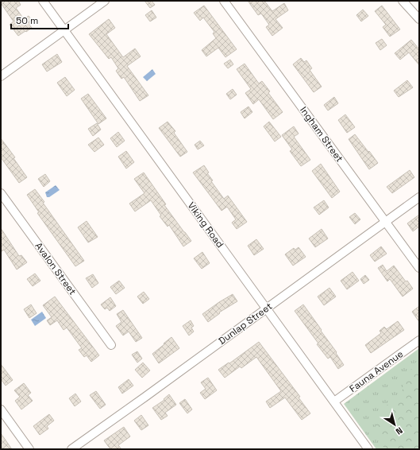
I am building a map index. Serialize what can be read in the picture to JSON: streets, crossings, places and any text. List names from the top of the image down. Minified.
{"streets":{"street":["Ingham Street","Viking Road","Avalon Street","Dunlap Street","Fauna Avenue"]},"crossings":[["Ingham Street","Dunlap Street"],["Viking Road","Dunlap Street"],["Viking Road","Fauna Avenue"]],"scale_bar":"50 m","north":"bottom right"}
